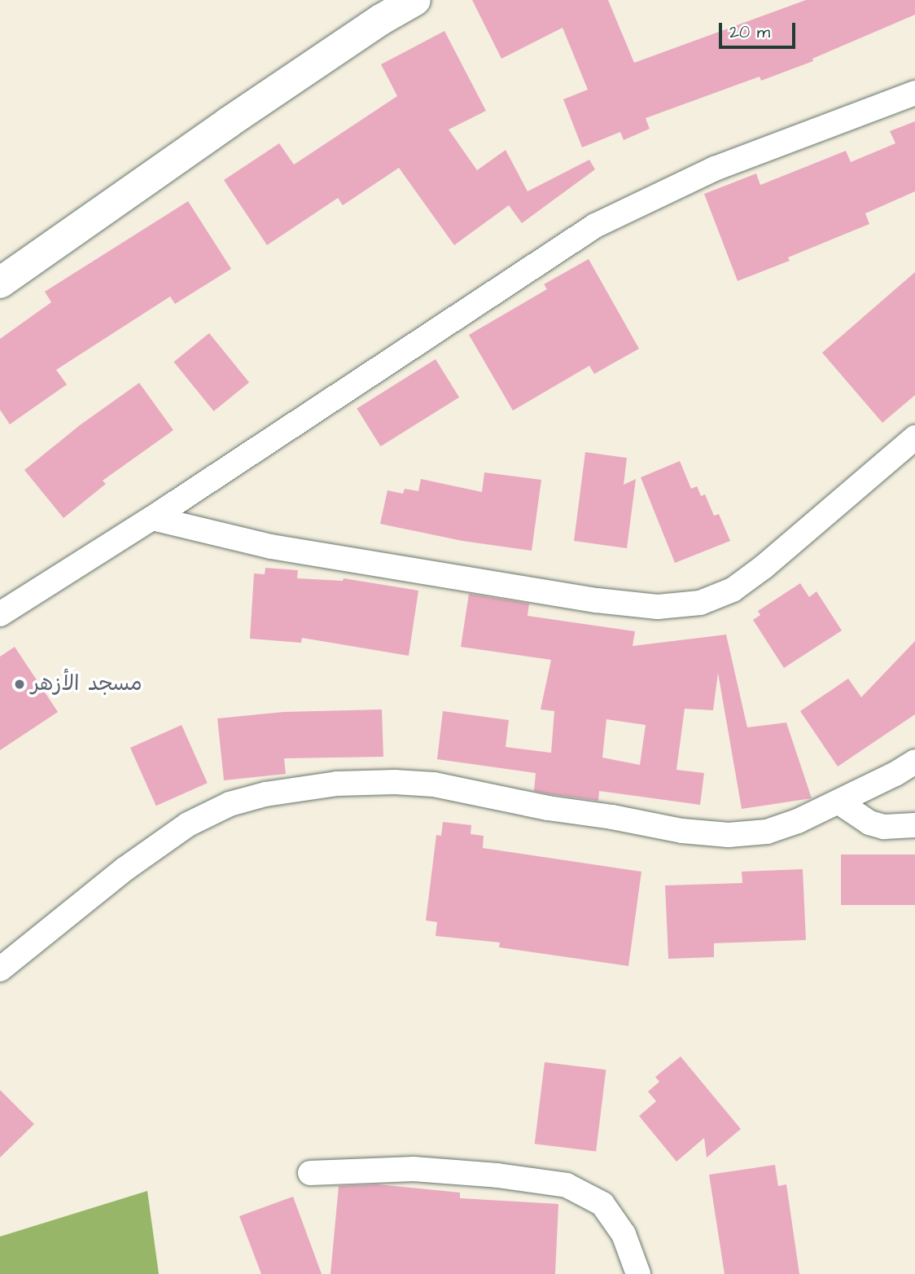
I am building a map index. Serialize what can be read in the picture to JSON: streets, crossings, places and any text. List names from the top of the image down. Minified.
{"places":["مسجد الأزهر"],"scale_bar":"20 m"}
